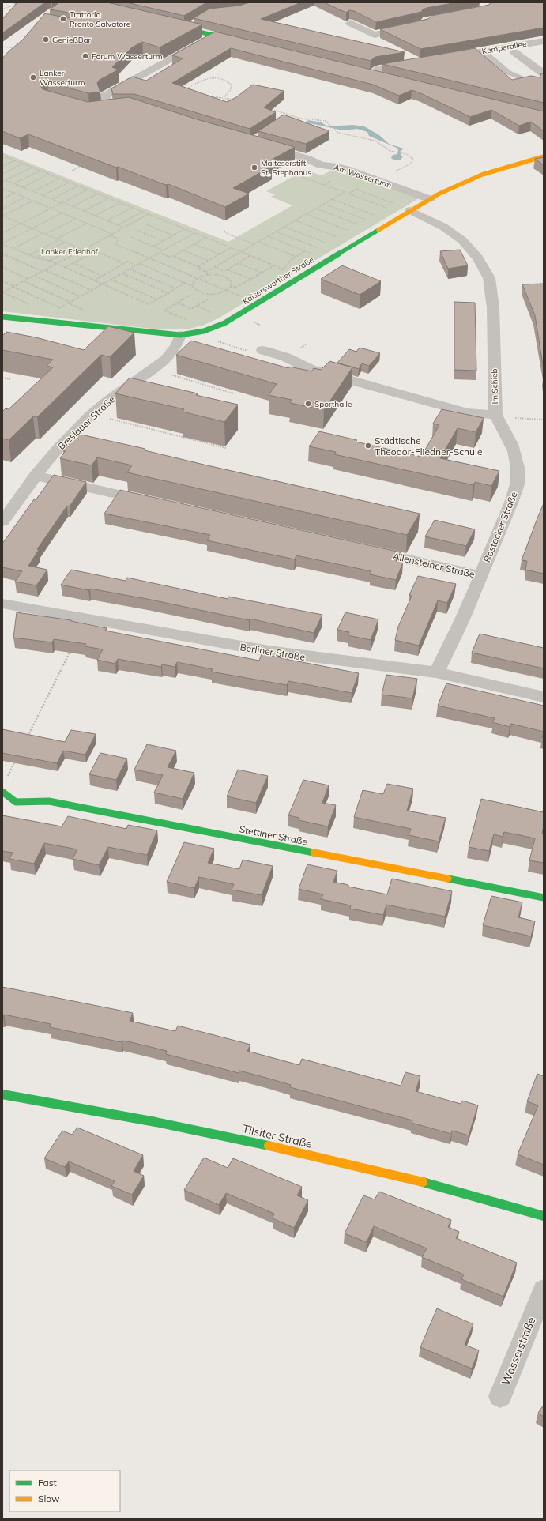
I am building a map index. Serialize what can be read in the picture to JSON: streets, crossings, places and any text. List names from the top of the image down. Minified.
{"streets":{"street":["Kemperallee","Am Wasserturm","Kaiserswerther Straße","Im Schieb","Breslauer Straße","Rostocker Straße","Allensteiner Straße","Berliner Straße","Stettiner Straße","Tilsiter Straße","Wasserstraße"]},"crossings":[["Am Wasserturm","Kaiserswerther Straße"],["Kaiserswerther Straße","Im Schieb"],["Kaiserswerther Straße","Breslauer Straße"],["Im Schieb","Rostocker Straße"],["Rostocker Straße","Allensteiner Straße"],["Rostocker Straße","Berliner Straße"]],"parks":["Lanker Friedhof"],"places":["Trattoria Pronto Salvatore","GenießBar","Forum Wasserturm","Lanker Wasserturm","Malteserstift St. Stephanus","Sporthalle","Städtische Theodor-Fliedner-Schule"],"legend":["Fast","Slow"]}
